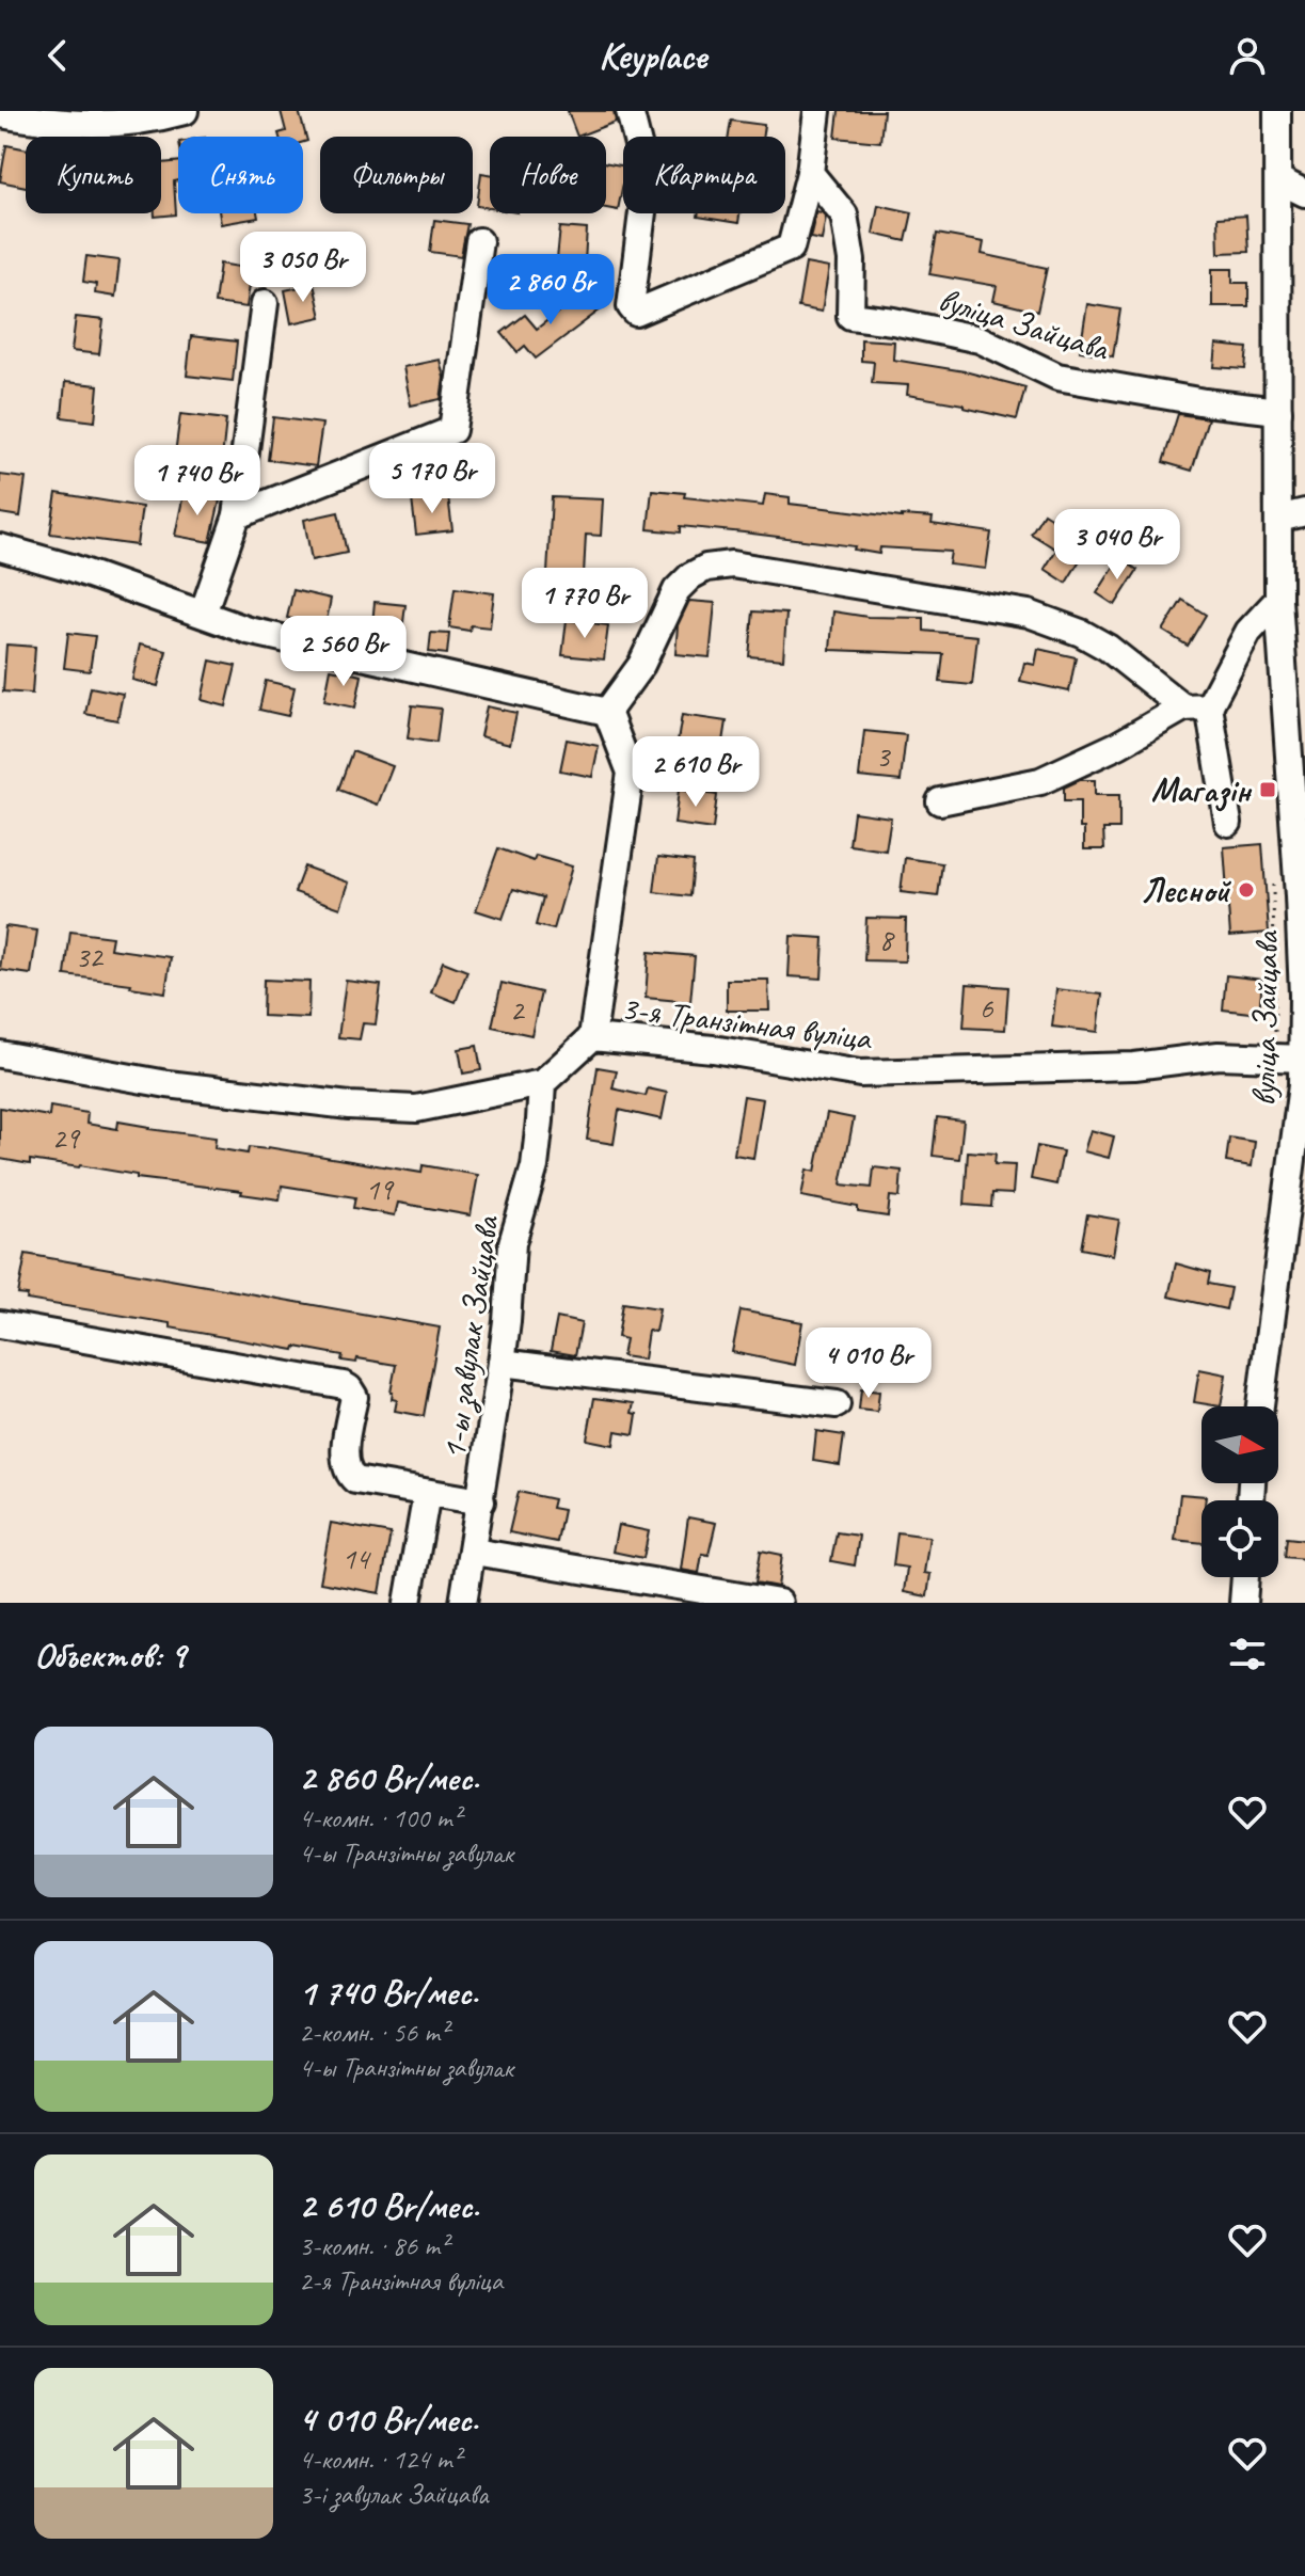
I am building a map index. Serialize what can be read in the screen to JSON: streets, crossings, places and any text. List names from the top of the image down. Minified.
{"streets":{"street":["вуліца Зайцава","3-я Транзітная вуліца","1-ы завулак Зайцава"]},"crossings":[["вуліца Зайцава","3-я Транзітная вуліца"],["3-я Транзітная вуліца","1-ы завулак Зайцава"]],"places":{"transit":["Магазін"],"other":["Лесной"]},"house_numbers":["3","8","32","6","2","29","19","14"],"north":"right","page":{"header":"Keyplace","chip":["Купить","Снять","Фильтры","Новое","Квартира"],"price":["3 050 Br","2 860 Br","5 170 Br","1 740 Br","3 040 Br","1 770 Br","2 560 Br","2 610 Br","4 010 Br"],"heading":"Объектов: 9","list":[{"name":"2 860 Br/мес.","note":"4-комн. · 100 m² · 4-ы Транзітны завулак"},{"name":"1 740 Br/мес.","note":"2-комн. · 56 m² · 4-ы Транзітны завулак"},{"name":"2 610 Br/мес.","note":"3-комн. · 86 m² · 2-я Транзітная вуліца"},{"name":"4 010 Br/мес.","note":"4-комн. · 124 m² · 3-і завулак Зайцава"}]}}
